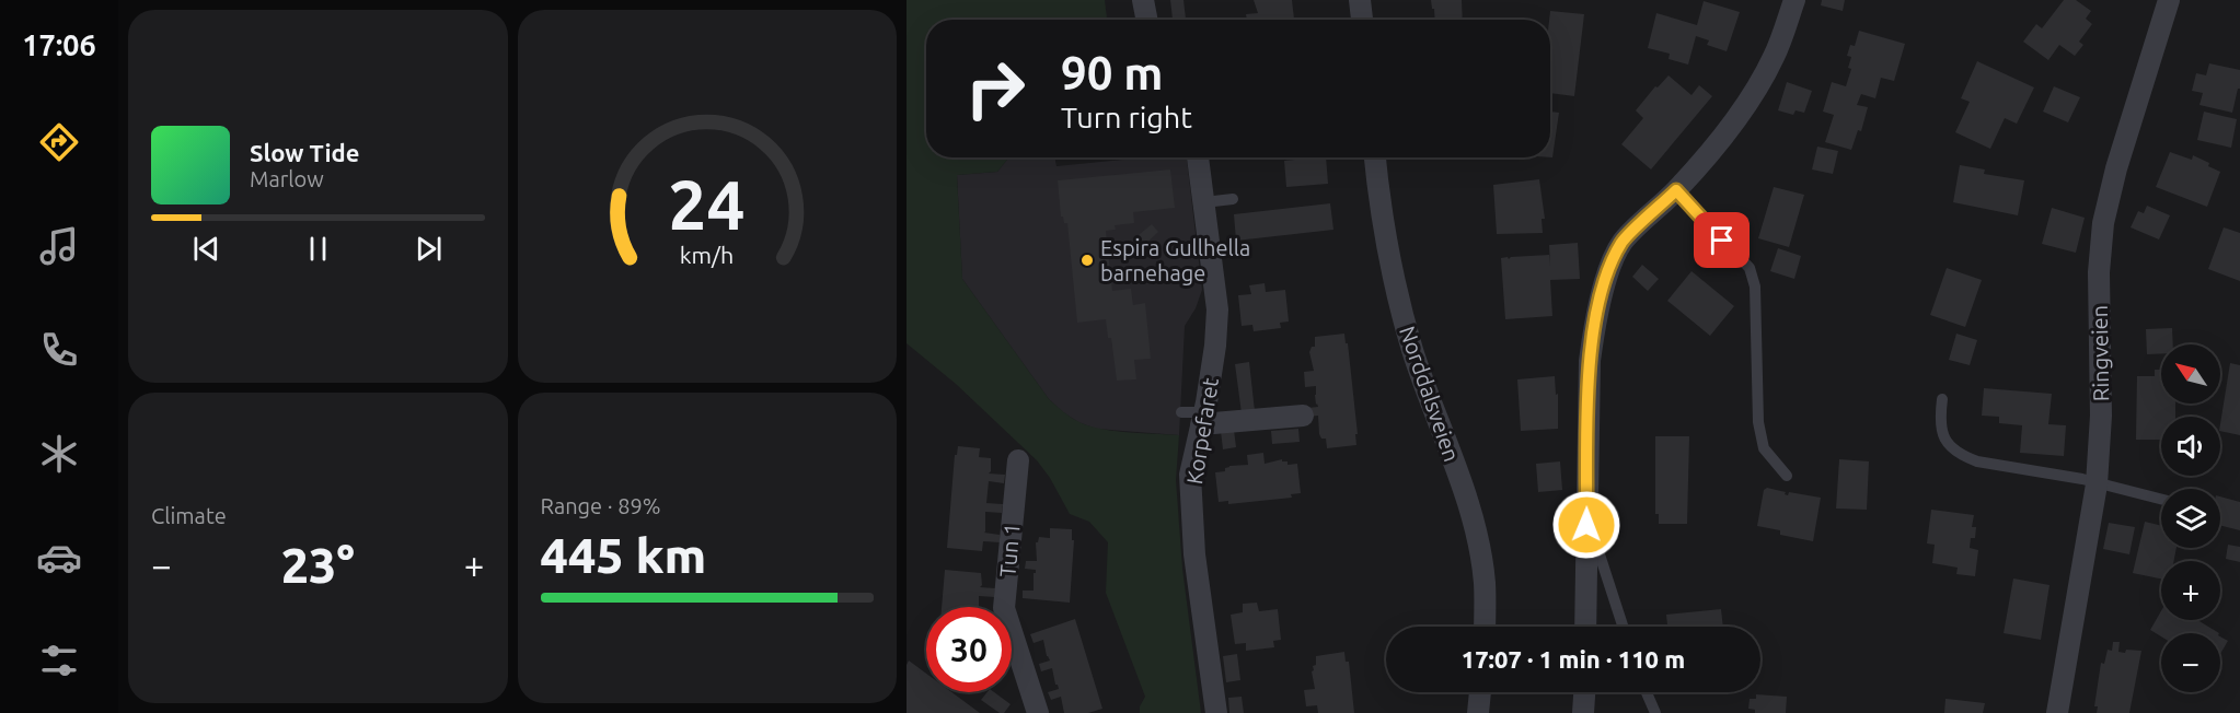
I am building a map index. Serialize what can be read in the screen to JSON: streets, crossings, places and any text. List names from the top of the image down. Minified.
{"streets":{"street":["Ringveien","Norddalsveien","Korpefaret","Tun 1"]},"places":["Espira Gullhella barnehage"],"north":"top left","page":{"tabs":"17:06","turn":["90 m","Turn right"],"song":["Slow Tide","Marlow"],"map_buttons":["+","−"],"tile":["Climate",["Range · 89%","445 km"]],"heat":["−","23°","+"],"limit":"30","trip":"17:07 · 1 min · 110 m","gauge":["24","km/h"]}}
